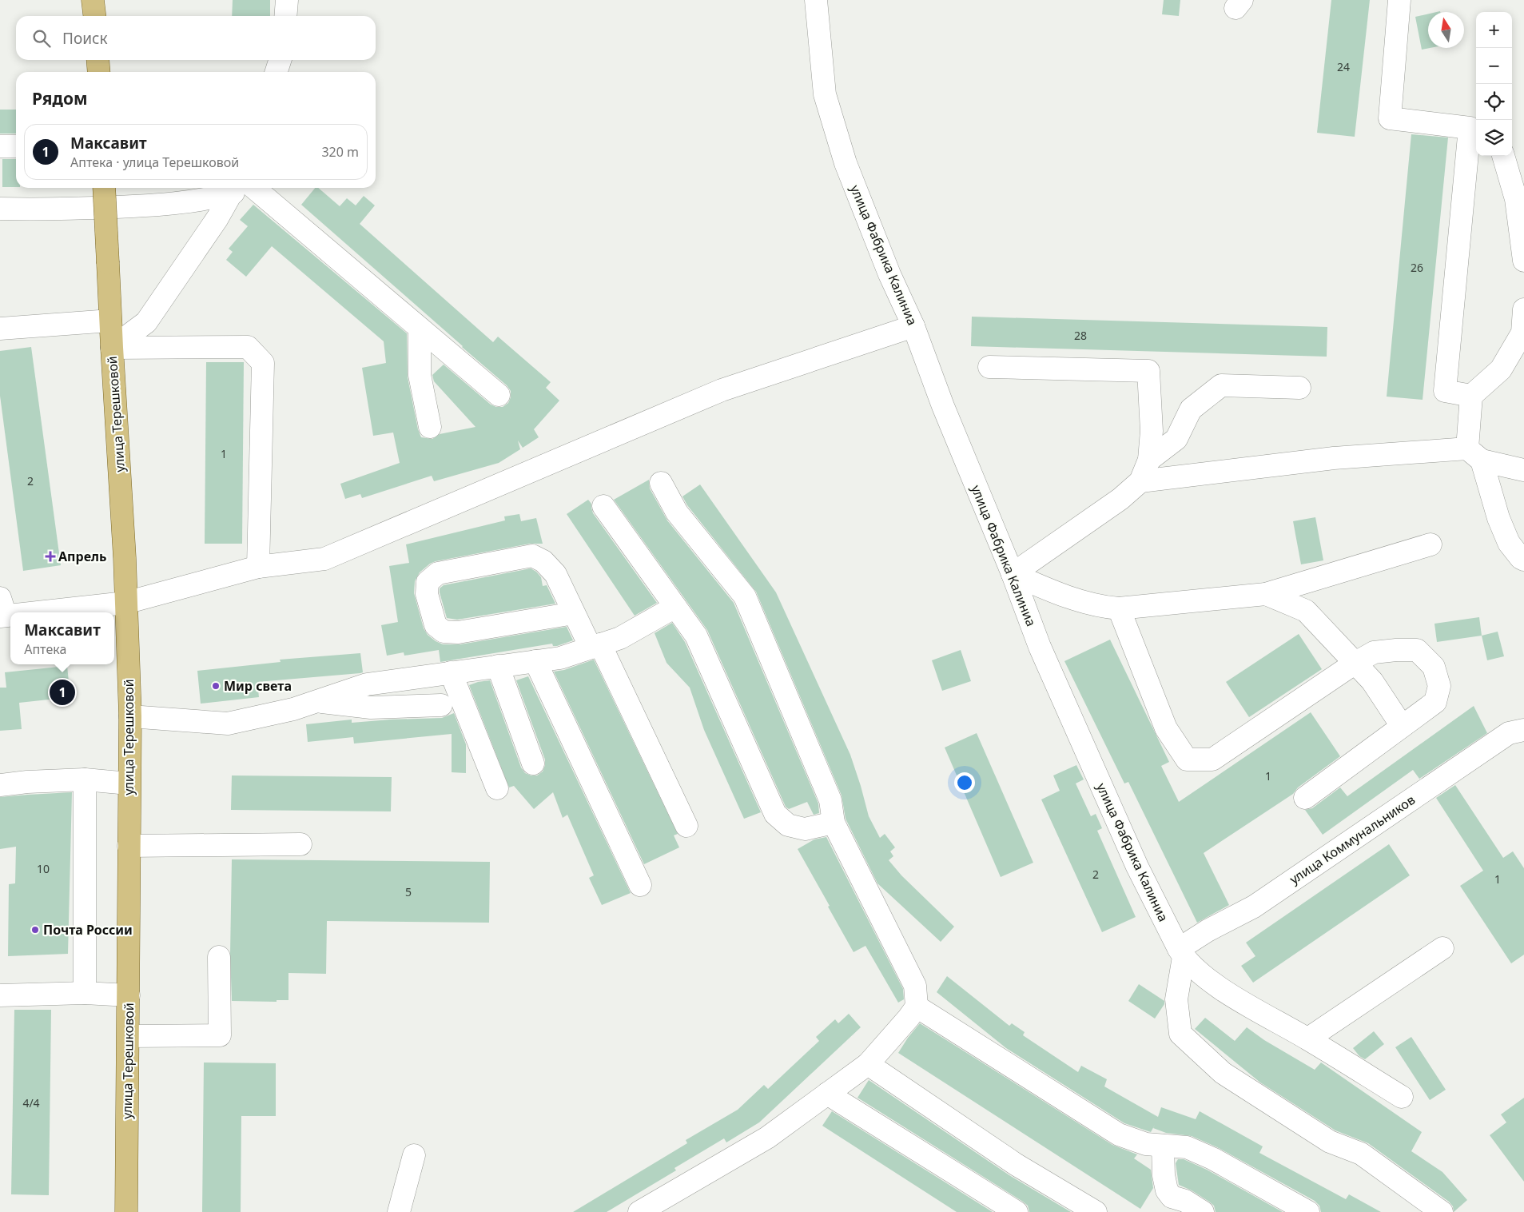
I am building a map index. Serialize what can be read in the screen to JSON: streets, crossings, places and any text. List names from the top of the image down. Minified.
{"streets":{"main road":["улица Терешковой"],"street":["улица Фабрика Калиниа","улица Коммунальников"]},"crossings":[["улица Фабрика Калиниа","улица Коммунальников"]],"places":{"health":["Апрель"],"other":["Мир света","Почта России"]},"house_numbers":["24","26","28","1","2","1","10","2","1","5","4/4"],"north":"top","page":{"map_buttons":["+","−"],"search":"Поиск","heading":"Рядом","list":[{"mark":"1","name":"Максавит","note":"Аптека · улица Терешковой","value":"320 m"}],"popup":["Максавит","Аптека"],"pins":"1"}}
